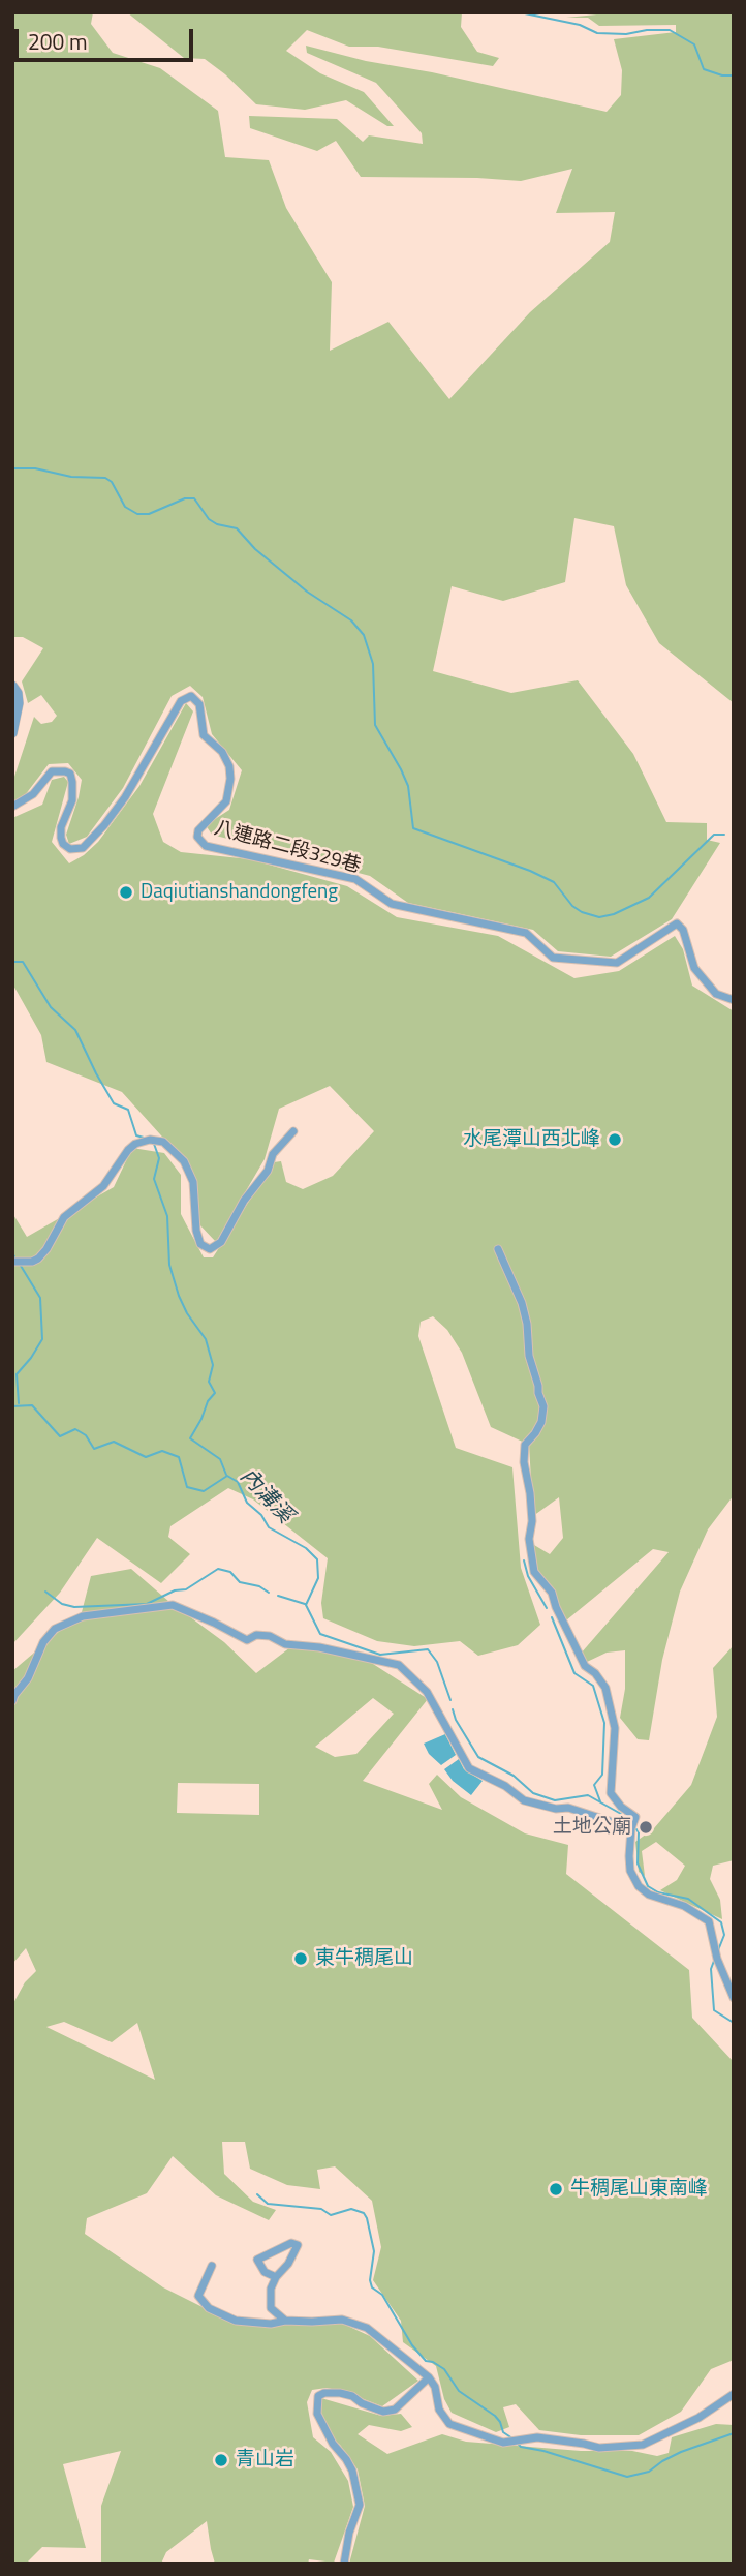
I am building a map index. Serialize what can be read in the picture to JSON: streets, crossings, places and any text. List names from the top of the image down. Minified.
{"streets":{"street":["八連路二段329巷"]},"water":["內溝溪"],"places":["Daqiutianshandongfeng","水尾潭山西北峰","土地公廟","東牛稠尾山","牛稠尾山東南峰","青山岩"],"scale_bar":"200 m"}
